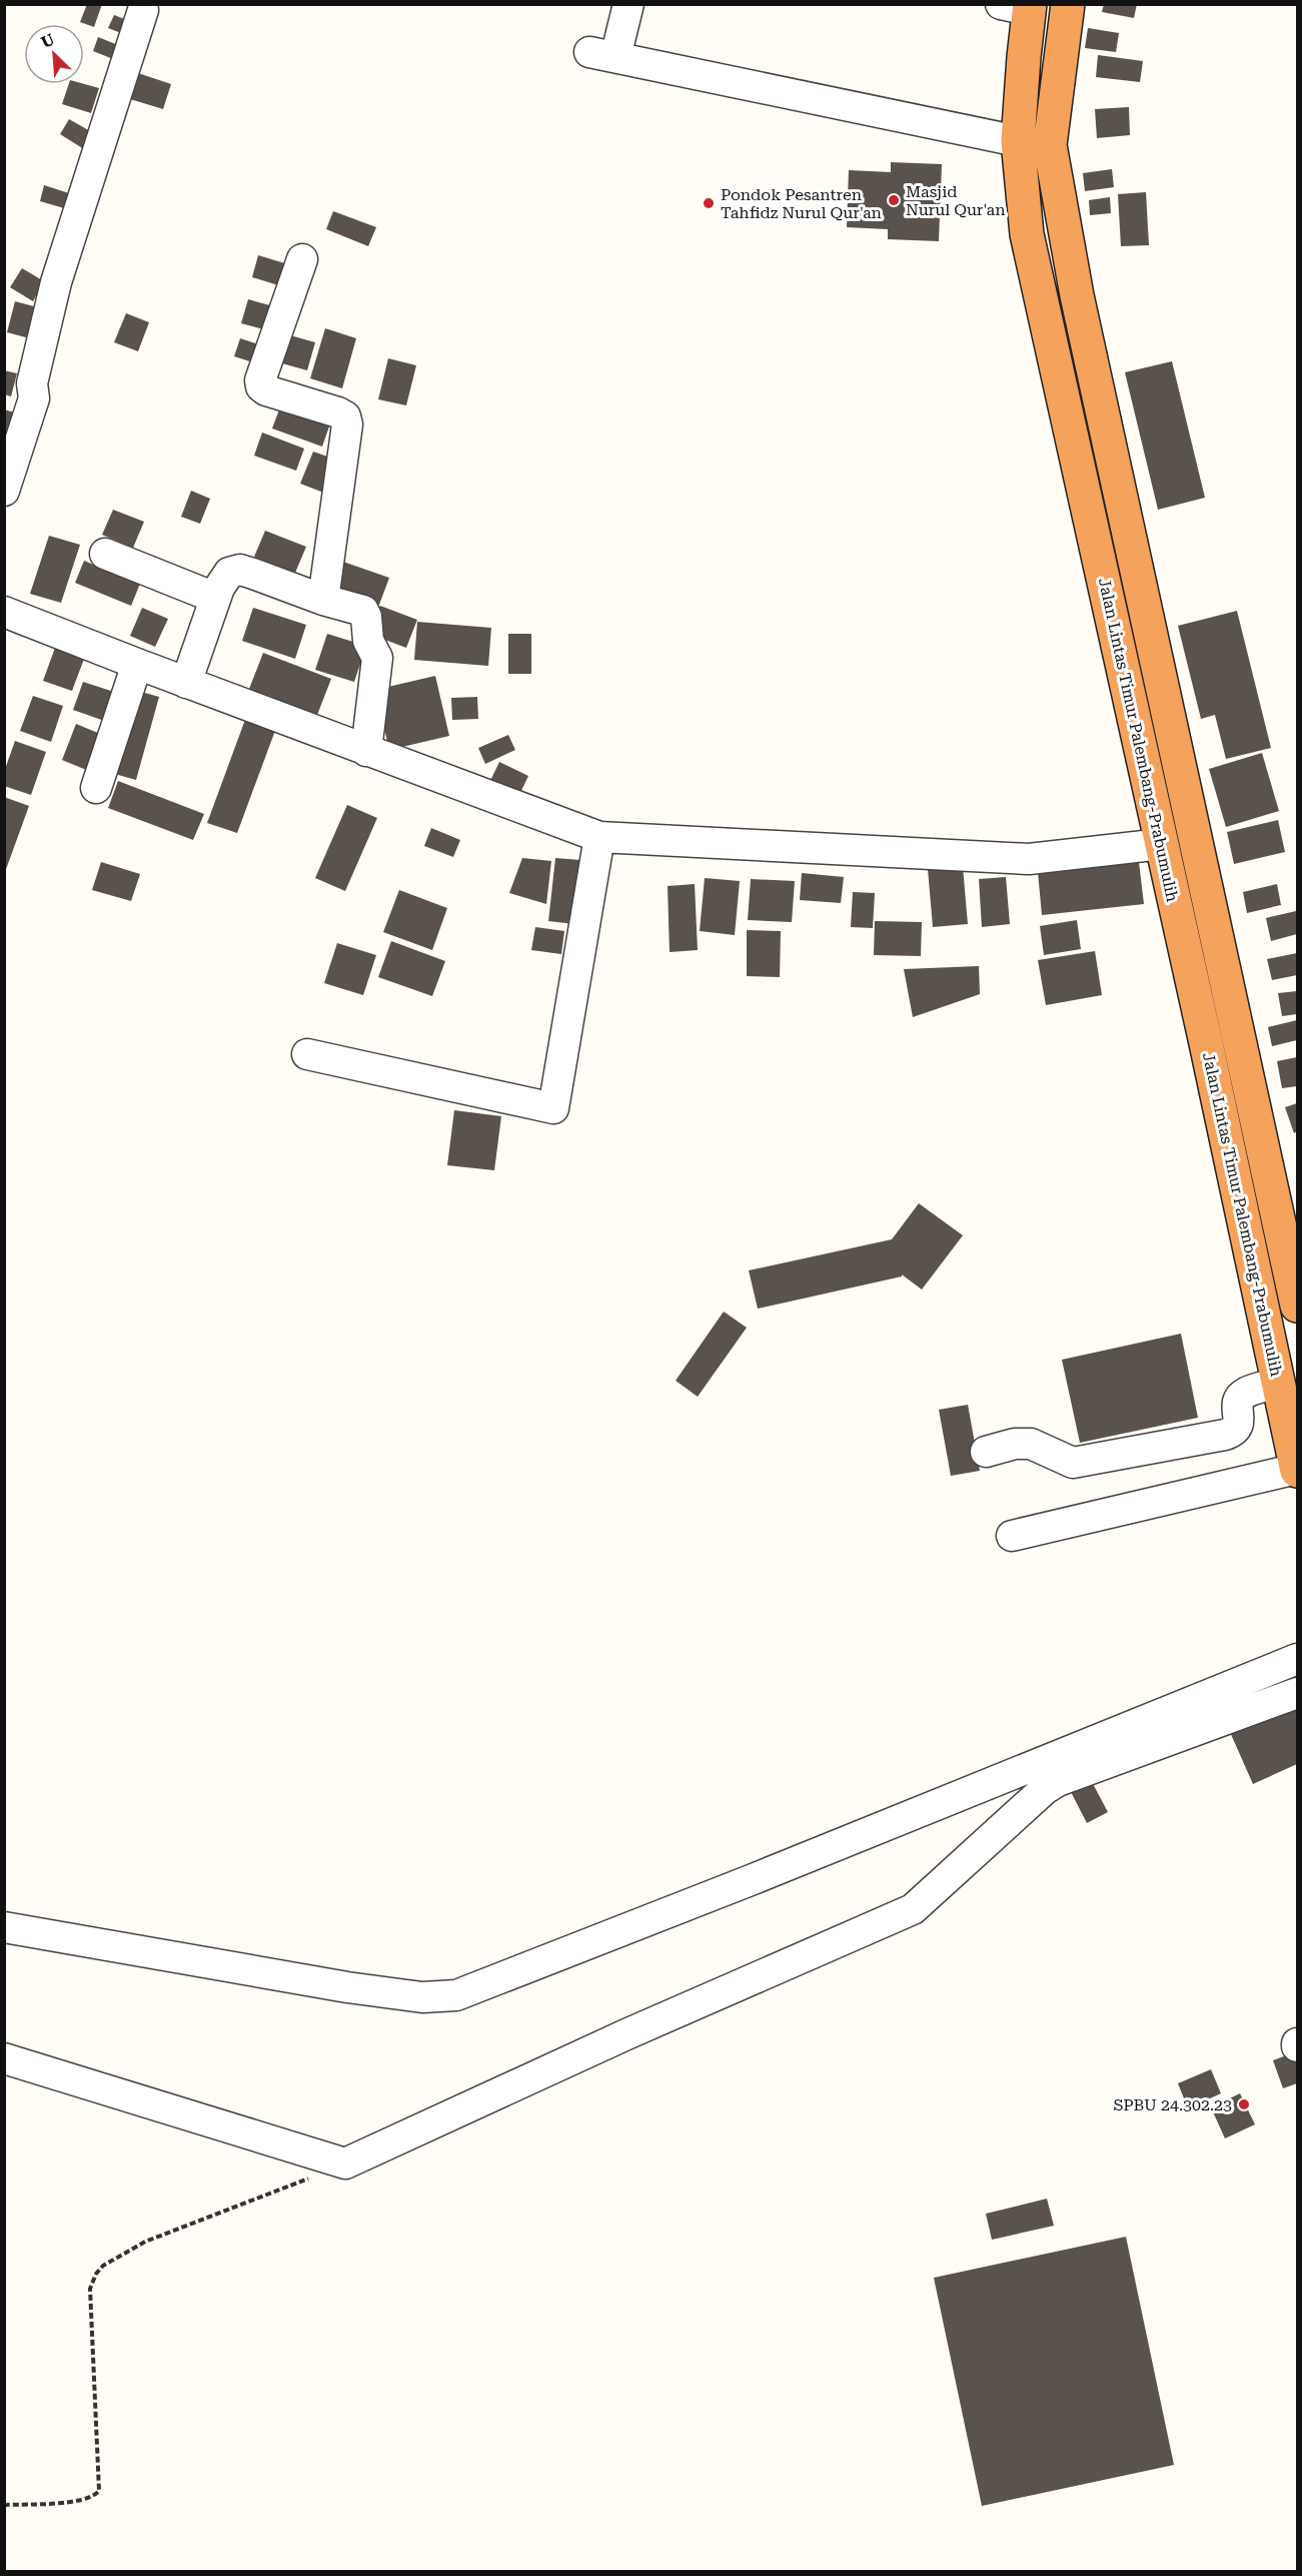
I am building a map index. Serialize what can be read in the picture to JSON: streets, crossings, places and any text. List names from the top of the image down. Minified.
{"streets":{"highway":["Jalan Lintas Timur Palembang-Prabumulih"]},"places":["Masjid Nurul Qur'an","Pondok Pesantren Tahfidz Nurul Qur'an","SPBU 24.302.23"],"north":"top left"}
